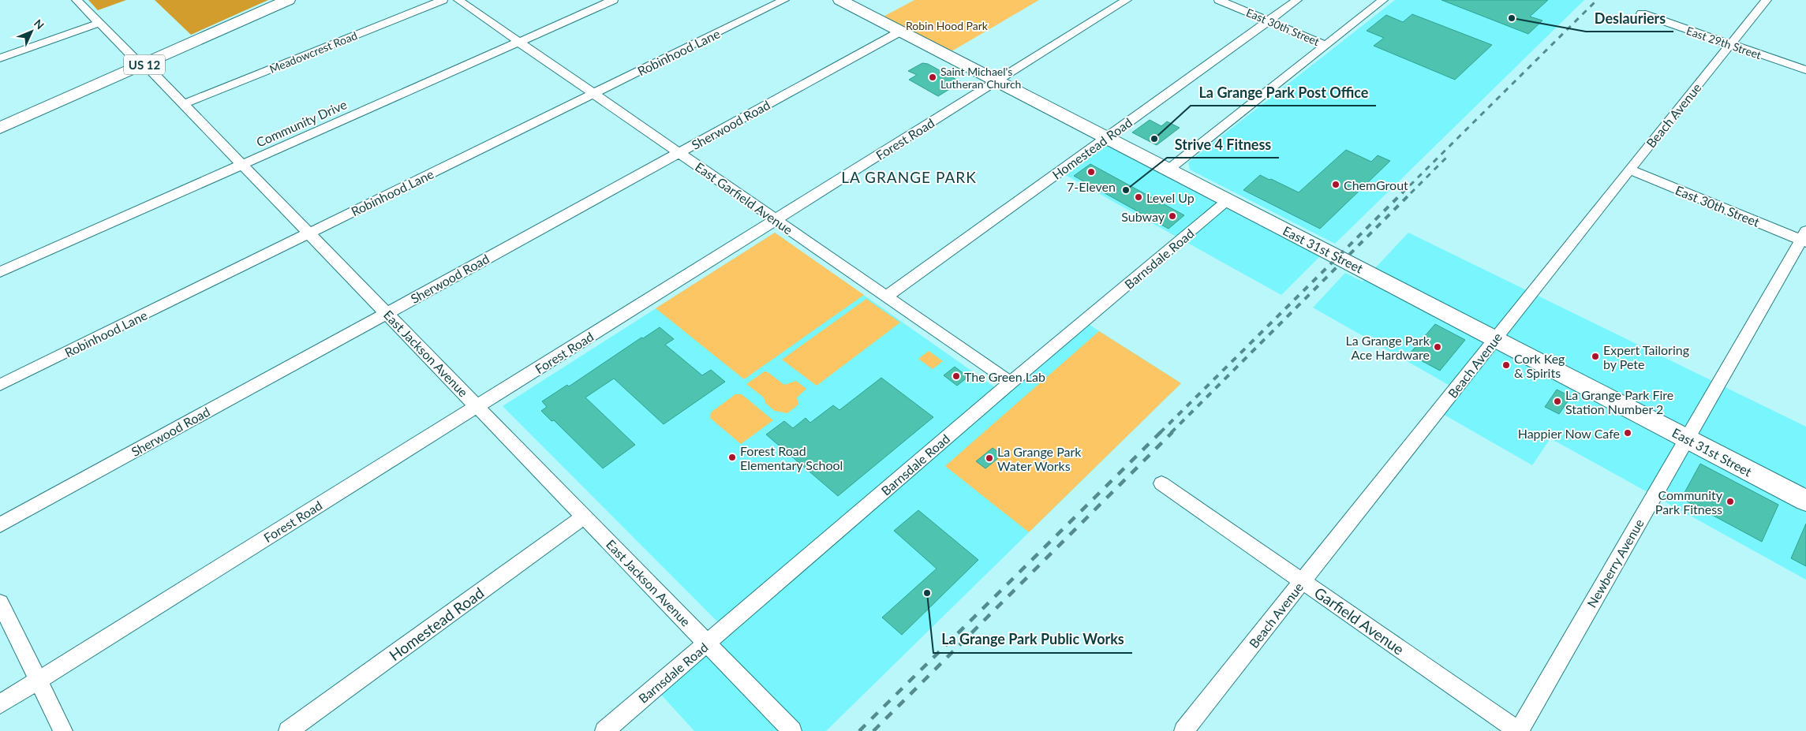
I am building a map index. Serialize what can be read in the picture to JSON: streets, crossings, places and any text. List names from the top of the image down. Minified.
{"streets":{"main road":["US 12","East 31st Street"],"street":["East 30th Street","East 29th Street","Meadowcrest Road","Robinhood Lane","Beach Avenue","Community Drive","Sherwood Road","Forest Road","Homestead Road","East Garfield Avenue","Barnsdale Road","East Jackson Avenue","Newberry Avenue","Garfield Avenue"]},"crossings":[["East 30th Street","Beach Avenue"],["East 30th Street","Homestead Road"],["East 30th Street","Newberry Avenue"],["East 29th Street","Beach Avenue"],["Meadowcrest Road","East Jackson Avenue"],["Robinhood Lane","East Garfield Avenue"],["Robinhood Lane","East Jackson Avenue"],["US 12","East Jackson Avenue"],["Beach Avenue","East 31st Street"],["Beach Avenue","Garfield Avenue"],["Community Drive","East Garfield Avenue"],["Community Drive","East Jackson Avenue"],["Sherwood Road","East Garfield Avenue"],["Sherwood Road","East 31st Street"],["Sherwood Road","East Jackson Avenue"],["Forest Road","East Garfield Avenue"],["Forest Road","East 31st Street"],["Forest Road","East Jackson Avenue"],["Homestead Road","East Garfield Avenue"],["Homestead Road","East 31st Street"],["Homestead Road","East Jackson Avenue"],["East Garfield Avenue","Barnsdale Road"],["East 31st Street","Barnsdale Road"],["East 31st Street","Newberry Avenue"],["Barnsdale Road","East Jackson Avenue"],["Newberry Avenue","Garfield Avenue"]],"districts":["LA GRANGE PARK"],"parks":["Robin Hood Park"],"places":["Deslauriers","Saint Michael's Lutheran Church","La Grange Park Post Office","7-Eleven","ChemGrout","Strive 4 Fitness","Level Up","Subway","La Grange Park Ace Hardware","Expert Tailoring by Pete","Cork Keg & Spirits","The Green Lab","La Grange Park Fire Station Number 2","Happier Now Cafe","Forest Road Elementary School","La Grange Park Water Works","Community Park Fitness","La Grange Park Public Works"],"north":"top right"}
